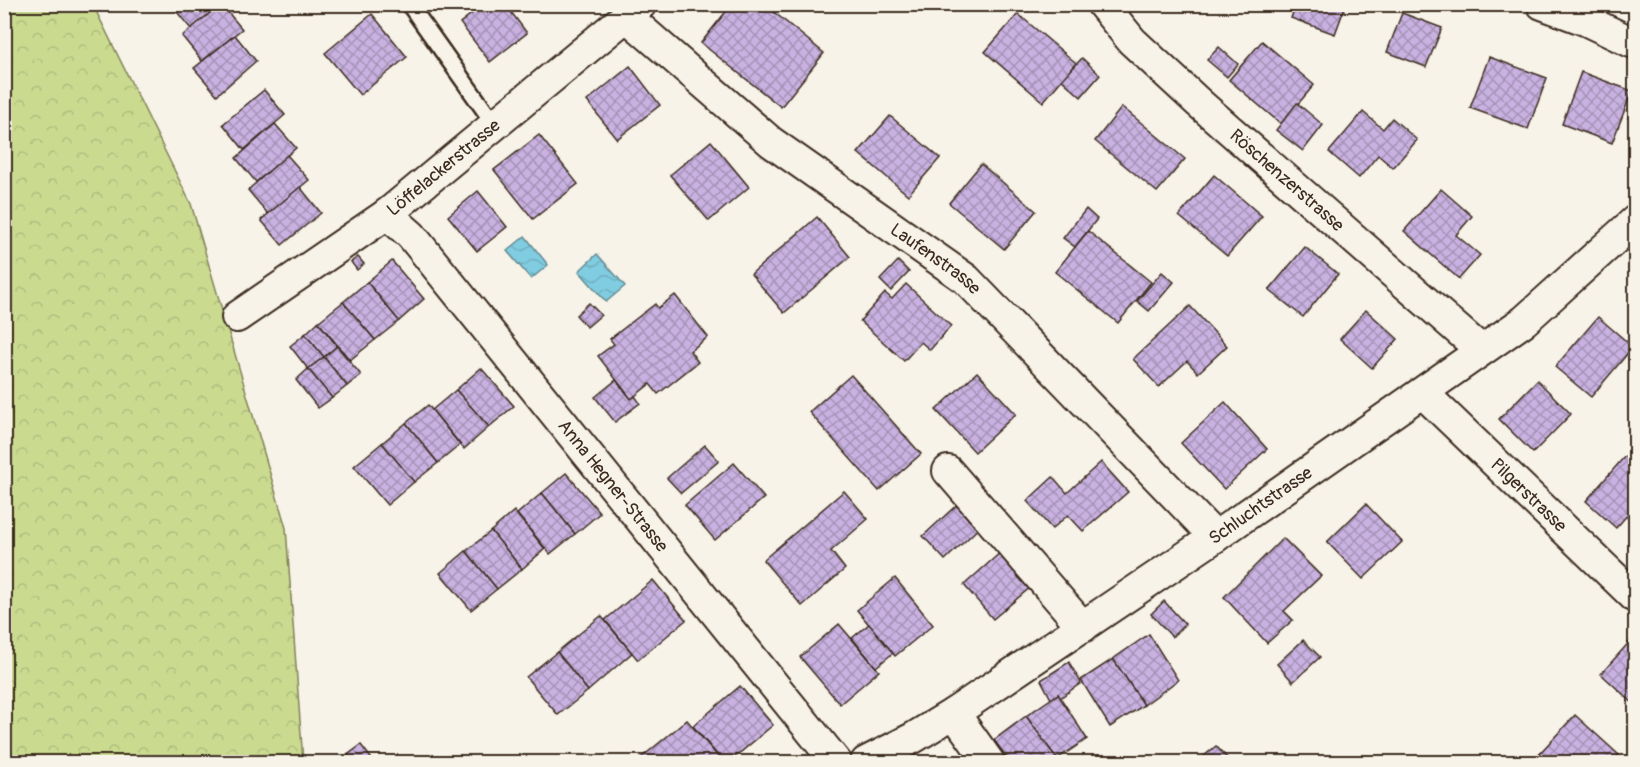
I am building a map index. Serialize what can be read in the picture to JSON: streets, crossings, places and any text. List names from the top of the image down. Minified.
{"streets":{"street":["Löffelackerstrasse","Röschenzerstrasse","Laufenstrasse","Anna Hegner-Strasse","Pilgerstrasse","Schluchtstrasse"]},"crossings":[["Löffelackerstrasse","Laufenstrasse"],["Löffelackerstrasse","Anna Hegner-Strasse"],["Röschenzerstrasse","Schluchtstrasse"],["Laufenstrasse","Schluchtstrasse"],["Pilgerstrasse","Schluchtstrasse"]]}
